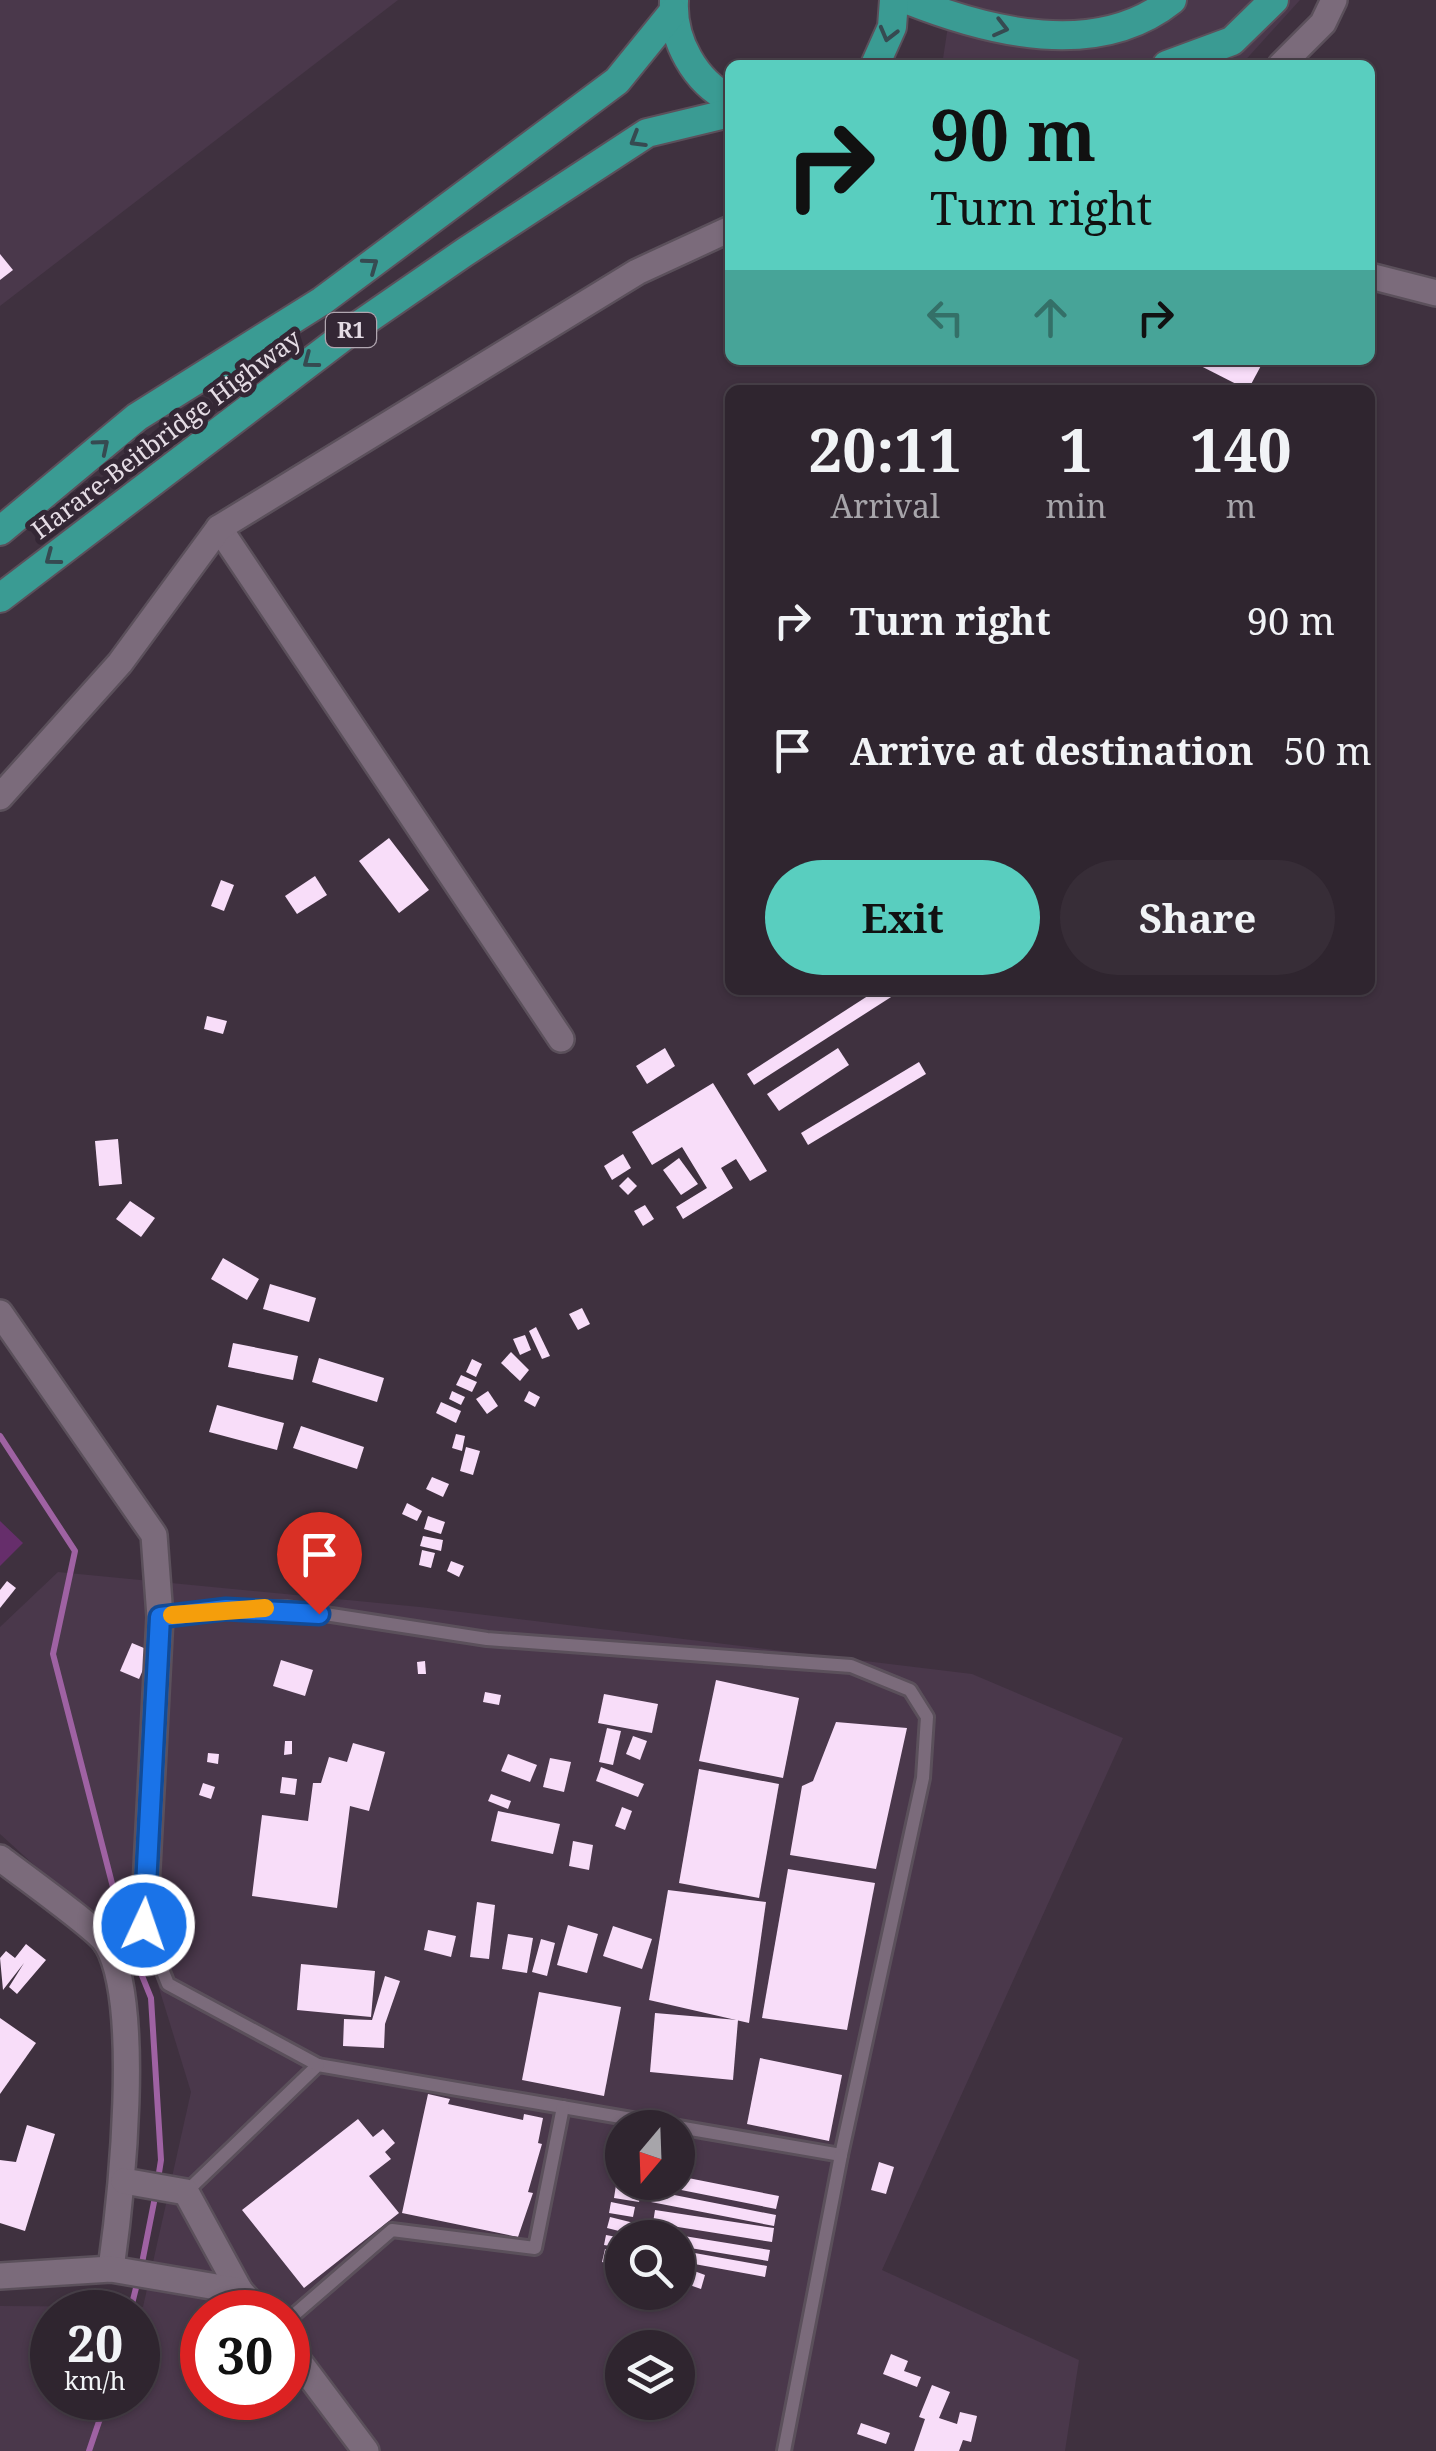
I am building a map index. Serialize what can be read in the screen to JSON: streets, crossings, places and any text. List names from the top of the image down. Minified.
{"streets":{"highway":["R1","Harare-Beitbridge Highway"]},"north":"bottom","page":{"turn":["90 m","Turn right"],"eta":["20:11","Arrival","1","min","140","m"],"list":[{"name":"Turn right","value":"90 m"},{"name":"Arrive at destination","value":"50 m"}],"buttons":["Exit","Share"],"speed":"20 km/h","limit":"30"}}
